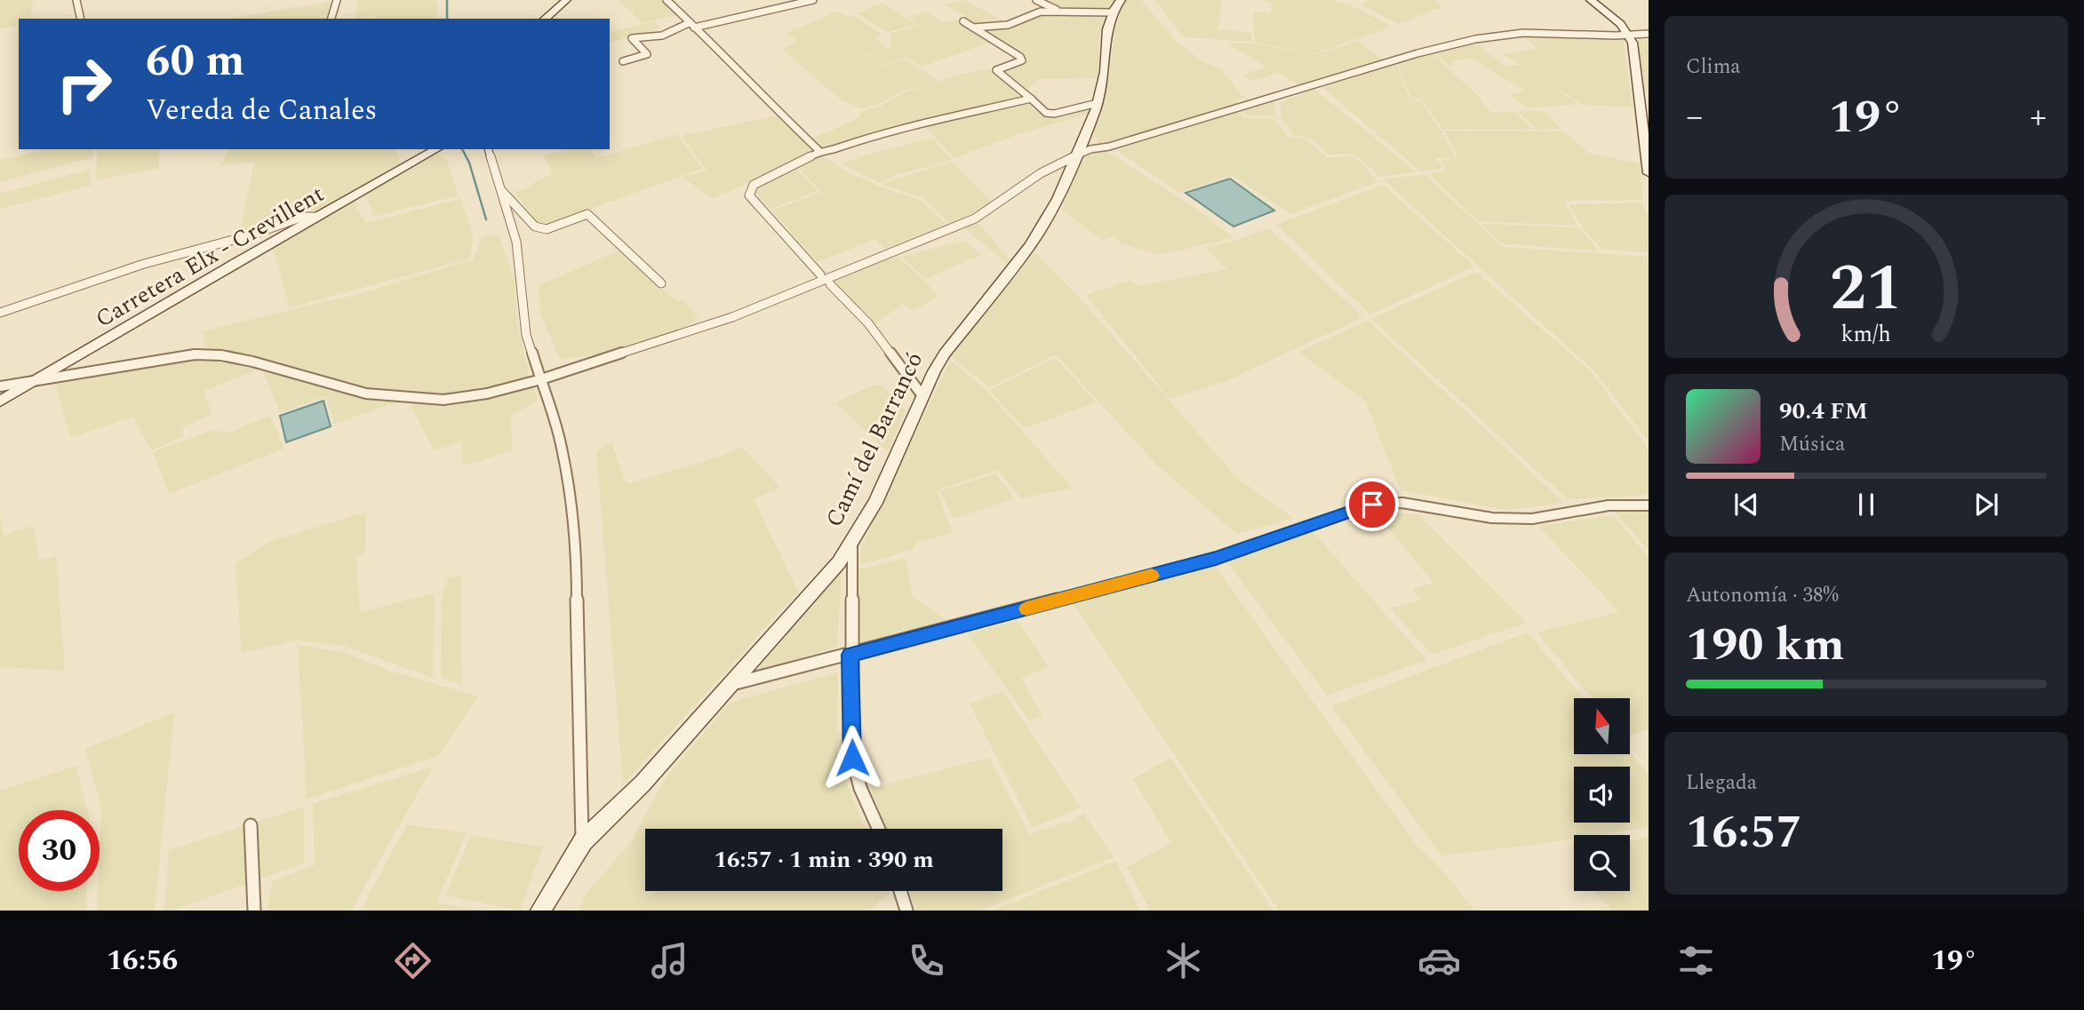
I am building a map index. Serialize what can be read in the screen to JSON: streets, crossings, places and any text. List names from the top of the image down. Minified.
{"streets":{"street":["Carretera Elx - Crevillent","Camí del Barrancó"]},"north":"top","page":{"tile":["Clima",["Autonomía · 38%","190 km"],["Llegada","16:57"]],"turn":["60 m","Vereda de Canales"],"heat":["−","19°","+"],"song":["90.4 FM","Música"],"limit":"30","trip":"16:57 · 1 min · 390 m","tabs":["16:56","19°"],"gauge":["21","km/h"]}}
